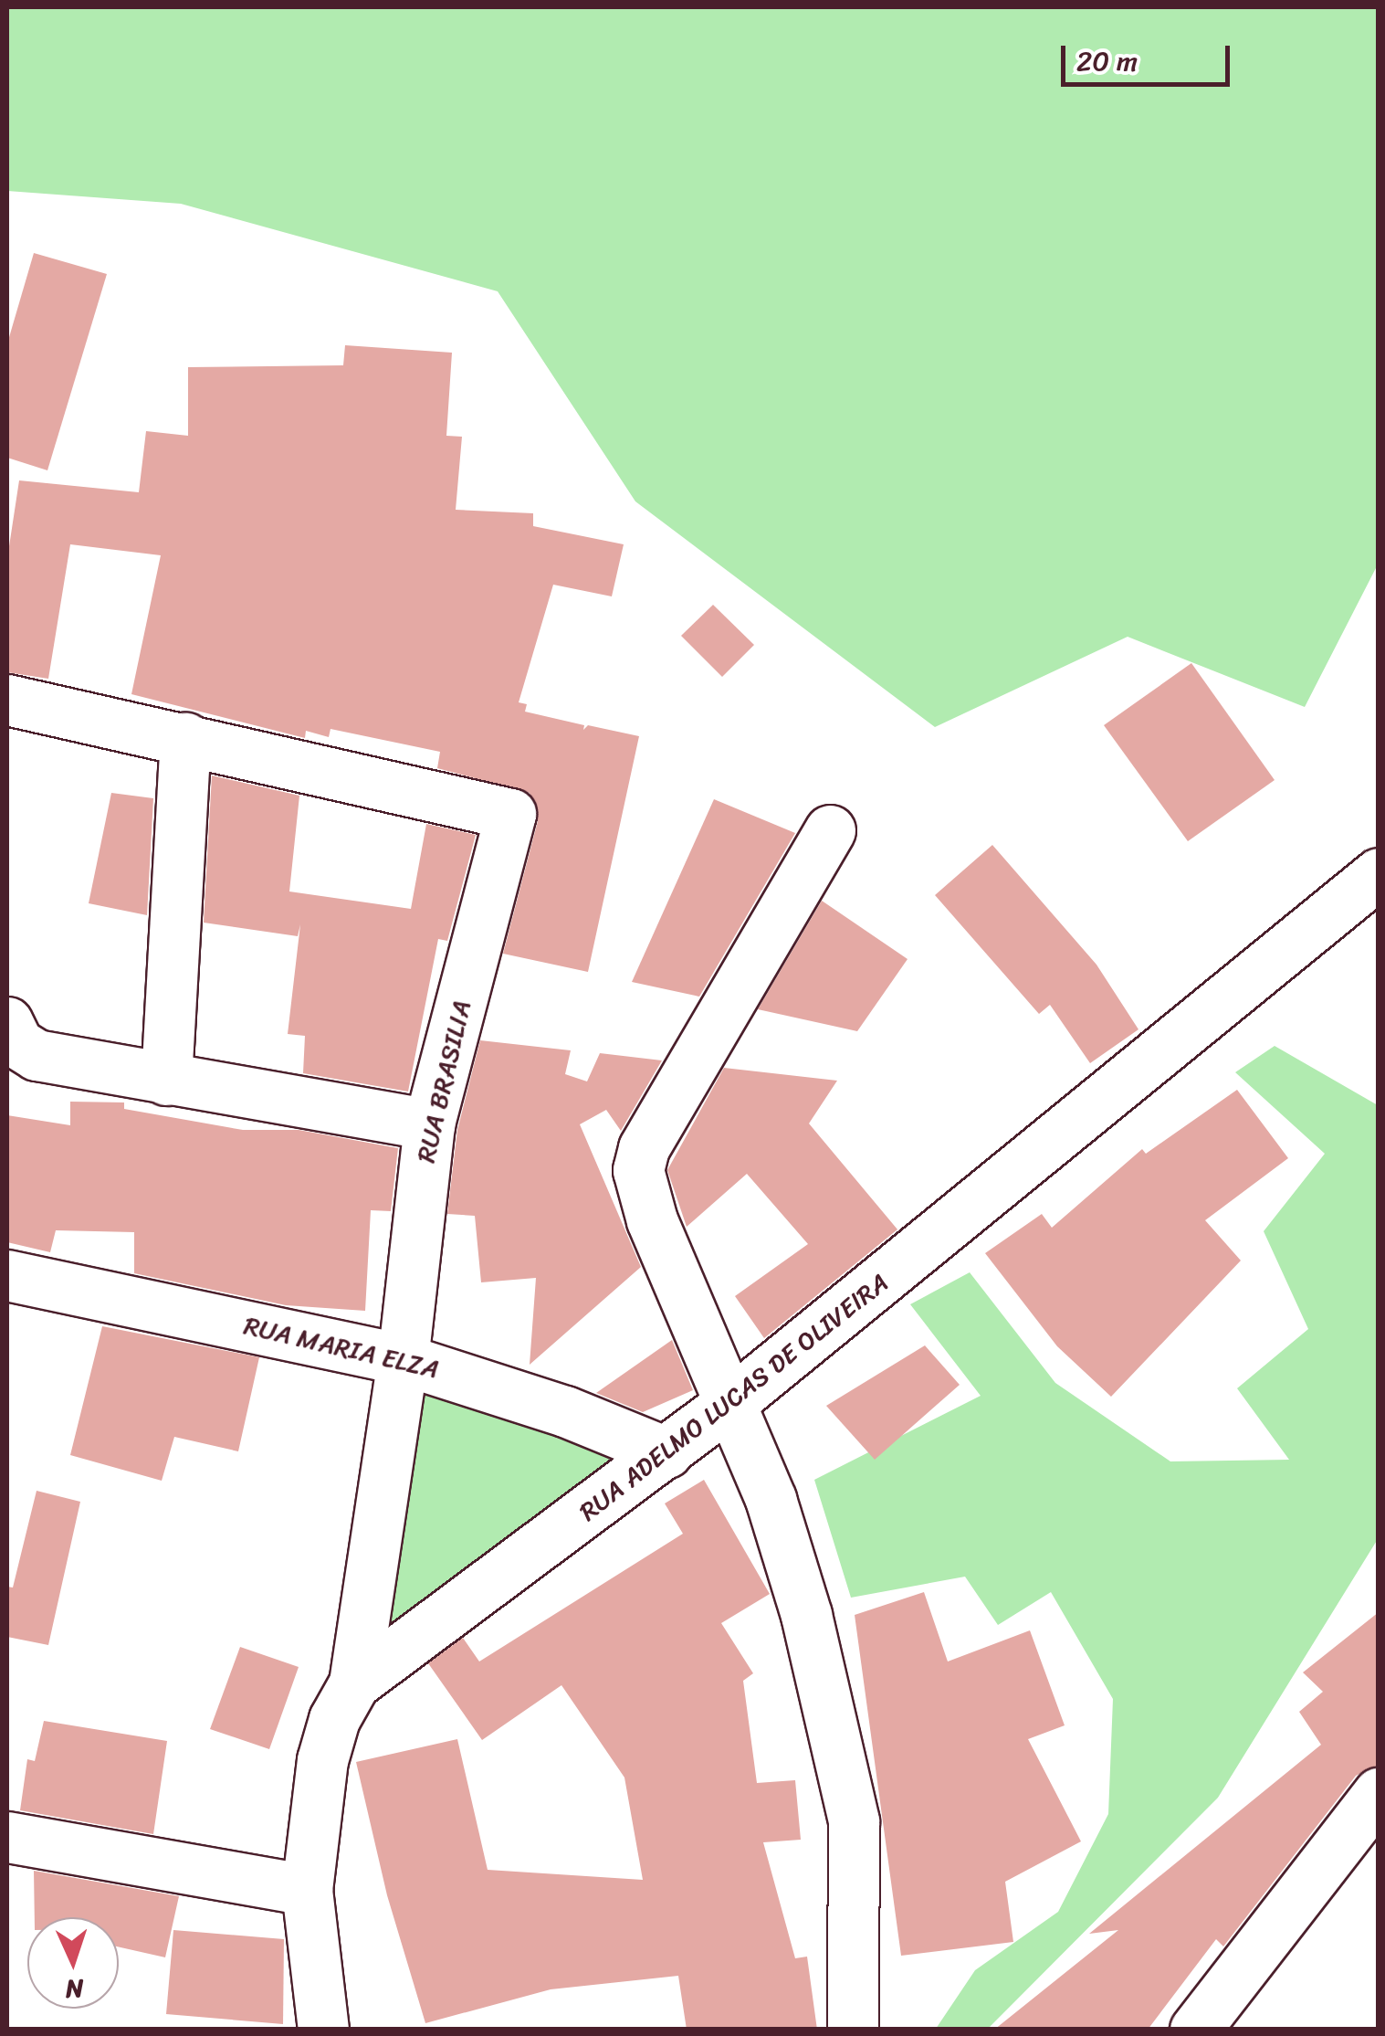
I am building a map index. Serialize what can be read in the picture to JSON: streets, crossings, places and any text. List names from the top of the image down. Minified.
{"streets":{"street":["RUA BRASILIA","RUA MARIA ELZA","RUA ADELMO LUCAS DE OLIVEIRA"]},"crossings":[["RUA BRASILIA","RUA MARIA ELZA"],["RUA BRASILIA","RUA ADELMO LUCAS DE OLIVEIRA"],["RUA MARIA ELZA","RUA ADELMO LUCAS DE OLIVEIRA"]],"scale_bar":"20 m","north":"bottom"}
